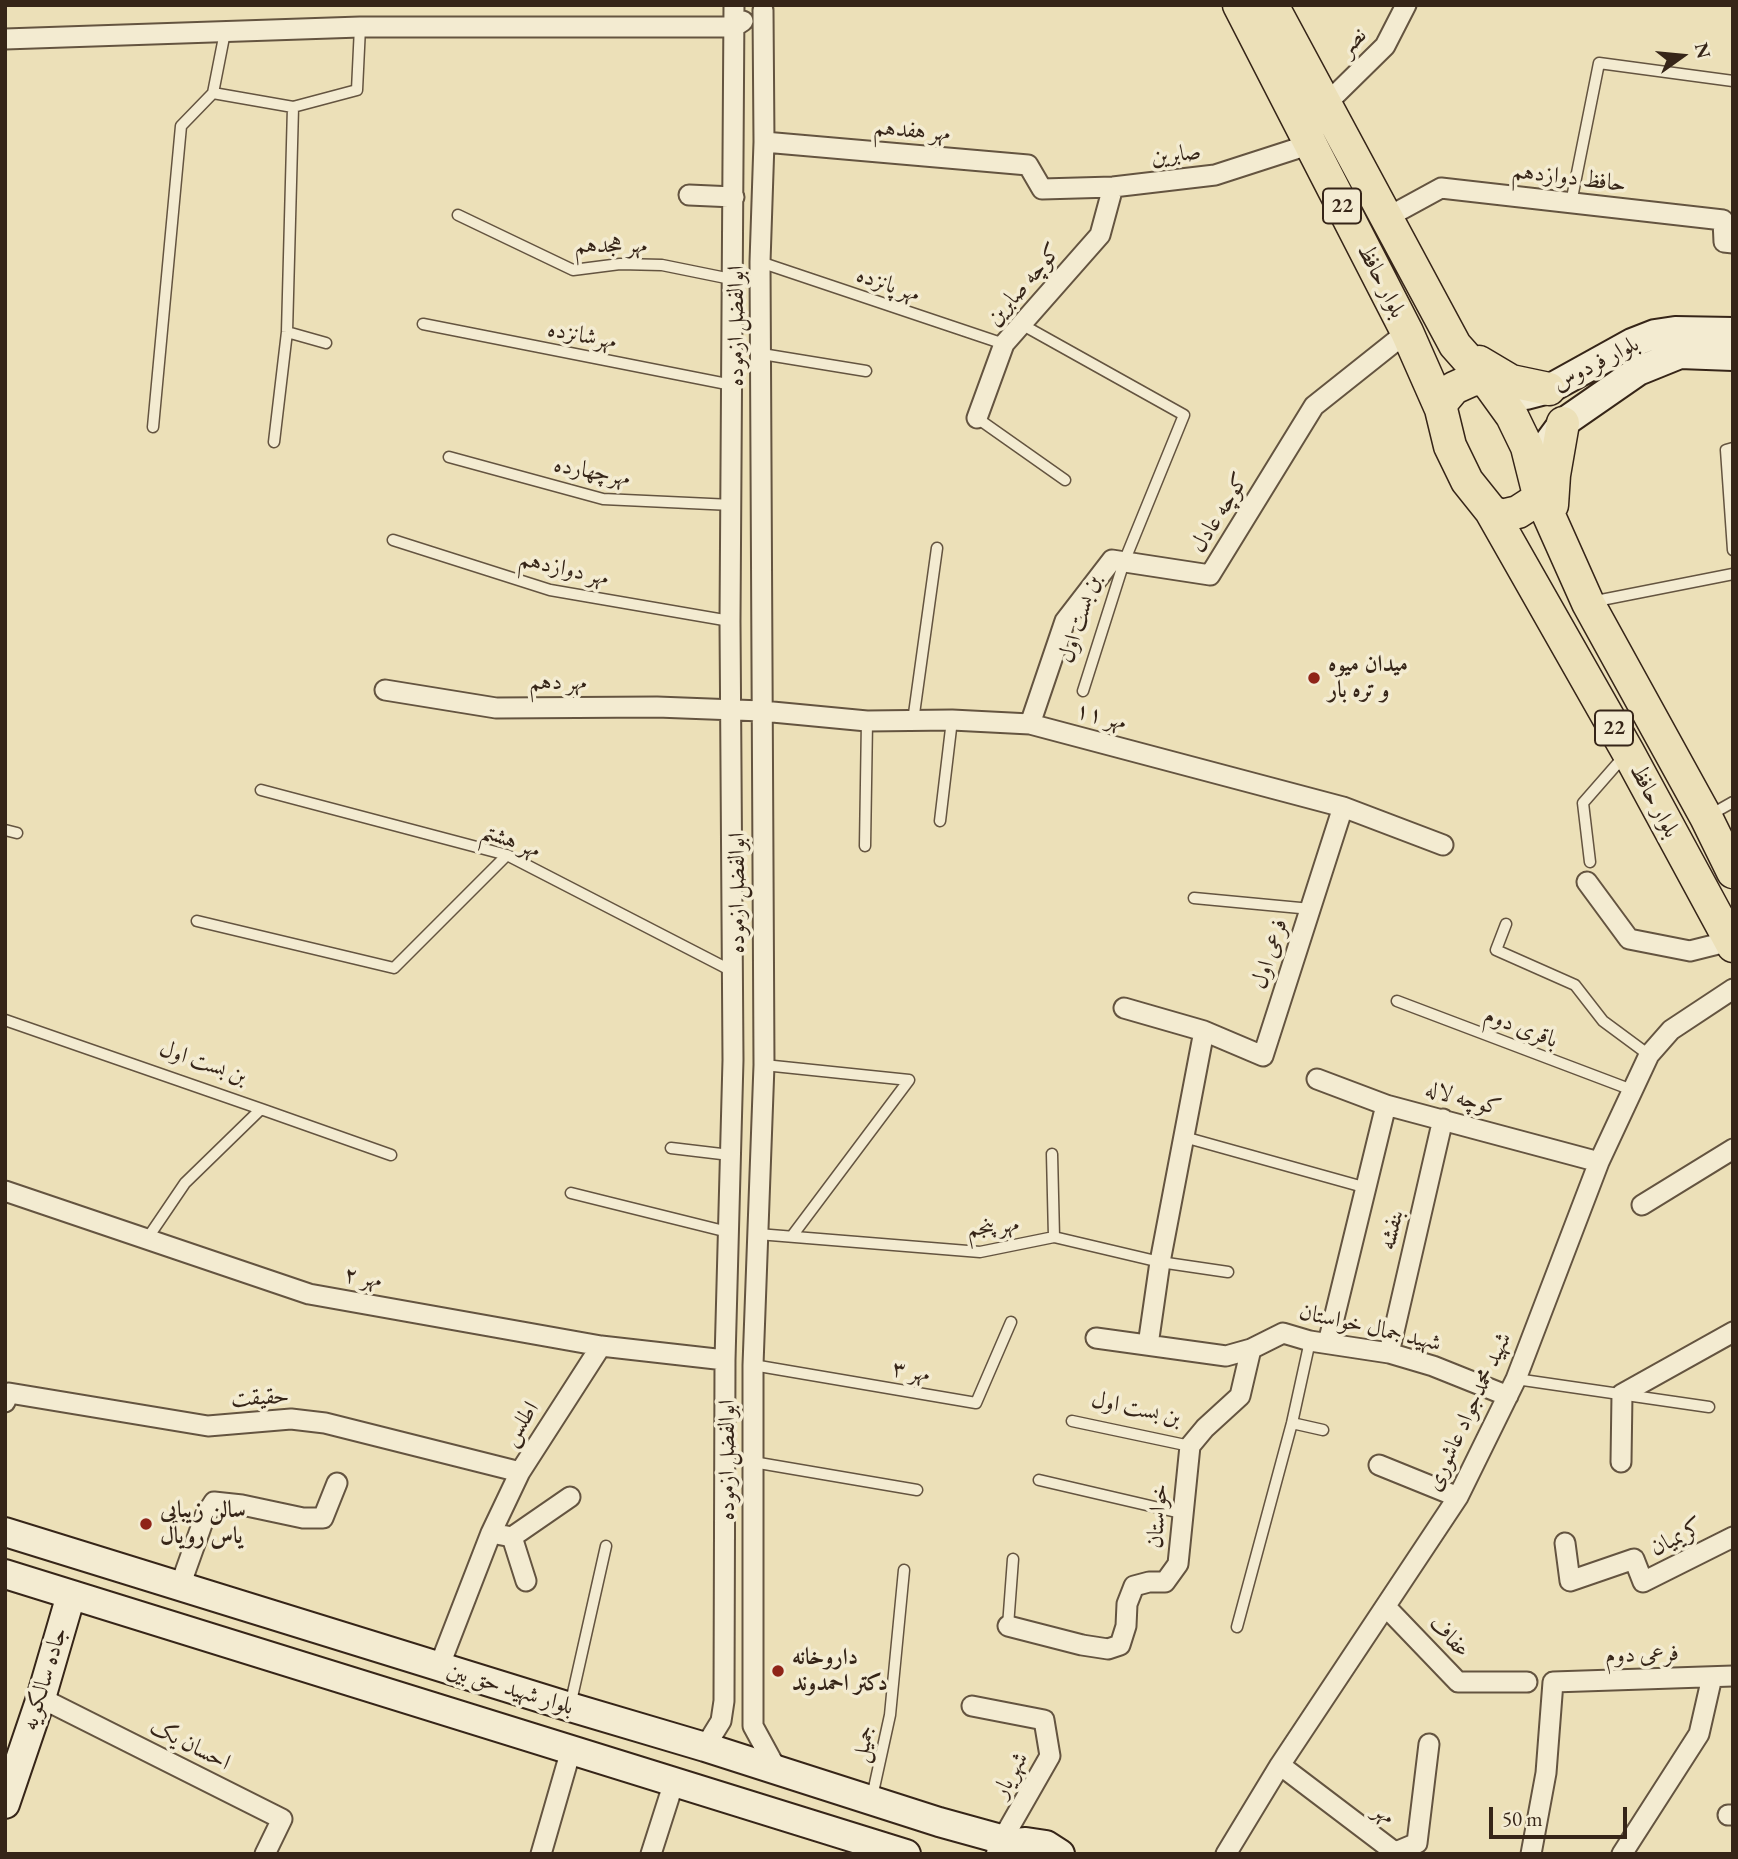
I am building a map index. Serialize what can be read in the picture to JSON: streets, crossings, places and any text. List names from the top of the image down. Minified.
{"streets":{"main road":["22","بلوار حافظ","بلوار فردوس","جاده سالکویه","بلوار شهید حق بین"],"street":["نصر","مهر هفدهم","صابرین","حافظ دوازدهم","کوچه صابرین","ابوالفضل ازموده","کوچه عادل","مهر دهم","مهر ۱۱","فرعی اول","کوچه لاله","بنفشه","مهر ۲","شهید جمال خواستان","حقیقت","شهید محمدجواد عاشوری","اطلس","خواستان","کریمیان","عفاف","فرعی دوم","احسان یک","شهریار","مهر"],"lane":["مهر هجدهم","مهر پانزده","مهرشانزده","مهرچهارده","مهر دوازدهم","بن بست اول","مهر هشتم","باقری دوم","مهر پنجم","مهر ۳","جمیل"]},"crossings":[["نصر","بلوار حافظ"],["مهر هفدهم","صابرین"],["مهر هفدهم","ابوالفضل ازموده"],["صابرین","بلوار حافظ"],["صابرین","کوچه صابرین"],["حافظ دوازدهم","بلوار حافظ"],["22","بلوار حافظ"],["22","بلوار فردوس"],["مهر هجدهم","ابوالفضل ازموده"],["بلوار حافظ","بلوار فردوس"],["بلوار حافظ","کوچه عادل"],["مهر پانزده","کوچه صابرین"],["مهر پانزده","ابوالفضل ازموده"],["کوچه صابرین","بن بست اول"],["ابوالفضل ازموده","مهرشانزده"],["ابوالفضل ازموده","مهرچهارده"],["ابوالفضل ازموده","مهر دوازدهم"],["ابوالفضل ازموده","مهر دهم"],["ابوالفضل ازموده","مهر ۱۱"],["ابوالفضل ازموده","مهر هشتم"],["ابوالفضل ازموده","مهر پنجم"],["ابوالفضل ازموده","مهر ۲"],["ابوالفضل ازموده","مهر ۳"],["ابوالفضل ازموده","بلوار شهید حق بین"],["کوچه عادل","بن بست اول"],["بن بست اول","مهر ۲"],["بن بست اول","خواستان"],["مهر دهم","مهر ۱۱"],["مهر ۱۱","فرعی اول"],["باقری دوم","شهید محمدجواد عاشوری"],["کوچه لاله","بنفشه"],["کوچه لاله","شهید محمدجواد عاشوری"],["بنفشه","شهید جمال خواستان"],["مهر ۲","اطلس"],["شهید جمال خواستان","شهید محمدجواد عاشوری"],["حقیقت","اطلس"],["شهید محمدجواد عاشوری","عفاف"],["شهید محمدجواد عاشوری","مهر"],["اطلس","بلوار شهید حق بین"],["جاده سالکویه","بلوار شهید حق بین"],["جاده سالکویه","احسان یک"],["بلوار شهید حق بین","جمیل"],["بلوار شهید حق بین","شهریار"]],"places":["میدان میوه و تره بار","سالن زیبایی یاس رویال","داروخانه دکتر احمدوند"],"scale_bar":"50 m","north":"right"}
